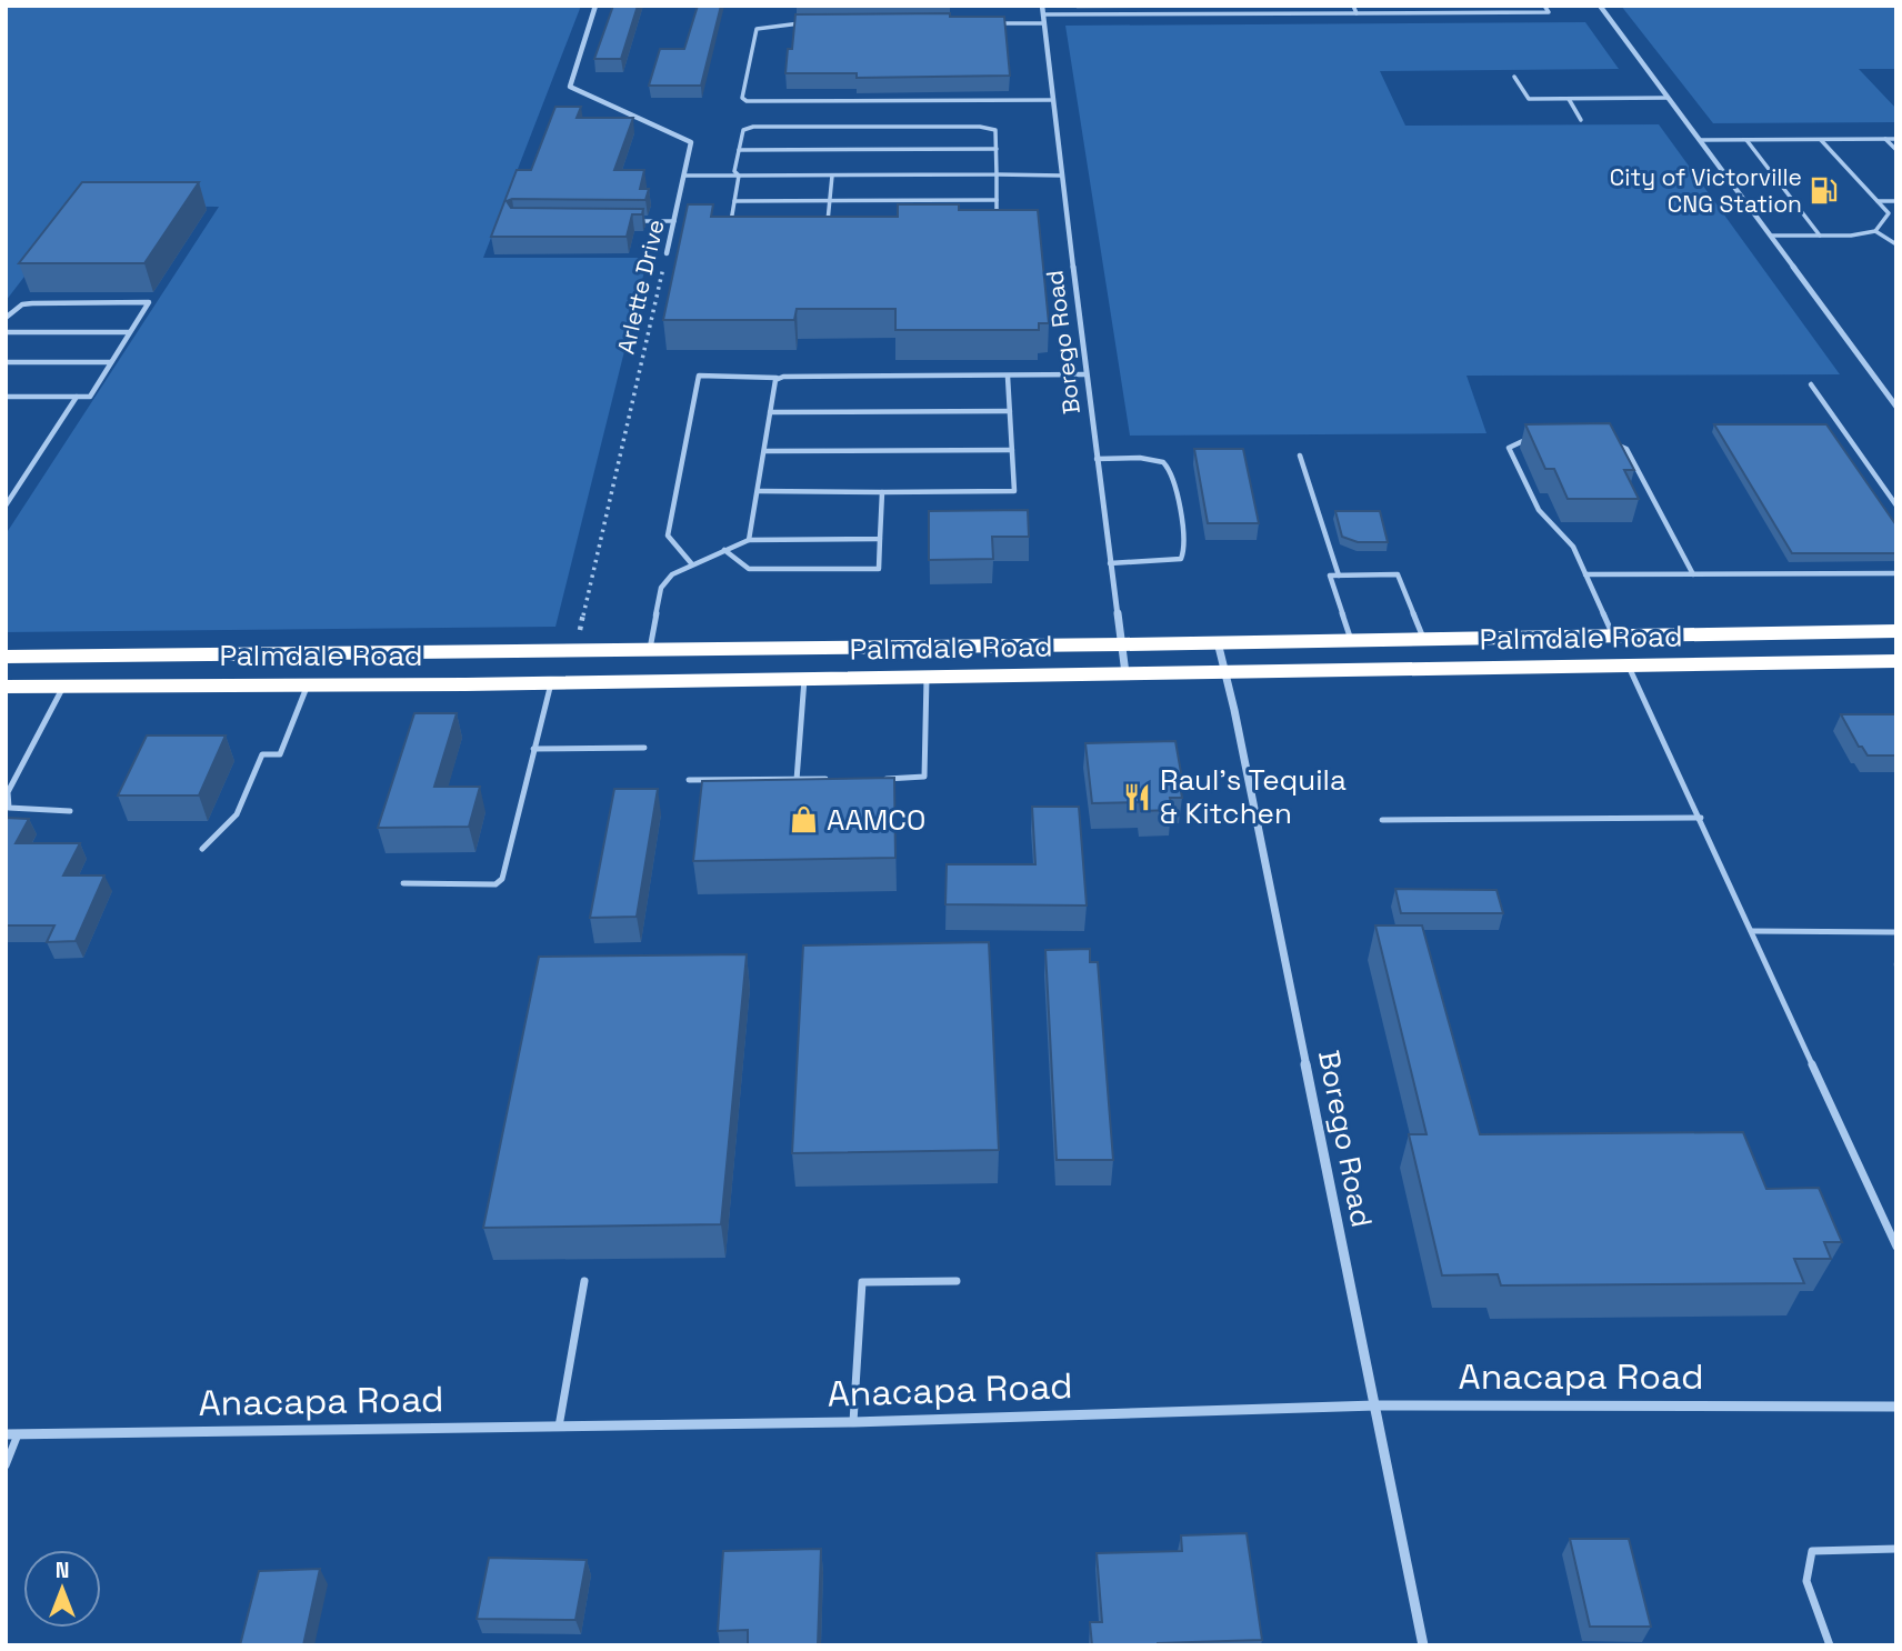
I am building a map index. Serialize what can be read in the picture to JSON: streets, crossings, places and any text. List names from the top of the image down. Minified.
{"streets":{"highway":["Palmdale Road"],"street":["Arlette Drive","Borego Road","Anacapa Road"]},"crossings":[["Arlette Drive","Palmdale Road"],["Borego Road","Palmdale Road"],["Borego Road","Anacapa Road"]],"places":{"fuel station":["City of Victorville CNG Station"],"restaurant":["Raul's Tequila & Kitchen"],"shop":["AAMCO"]},"north":"top"}
